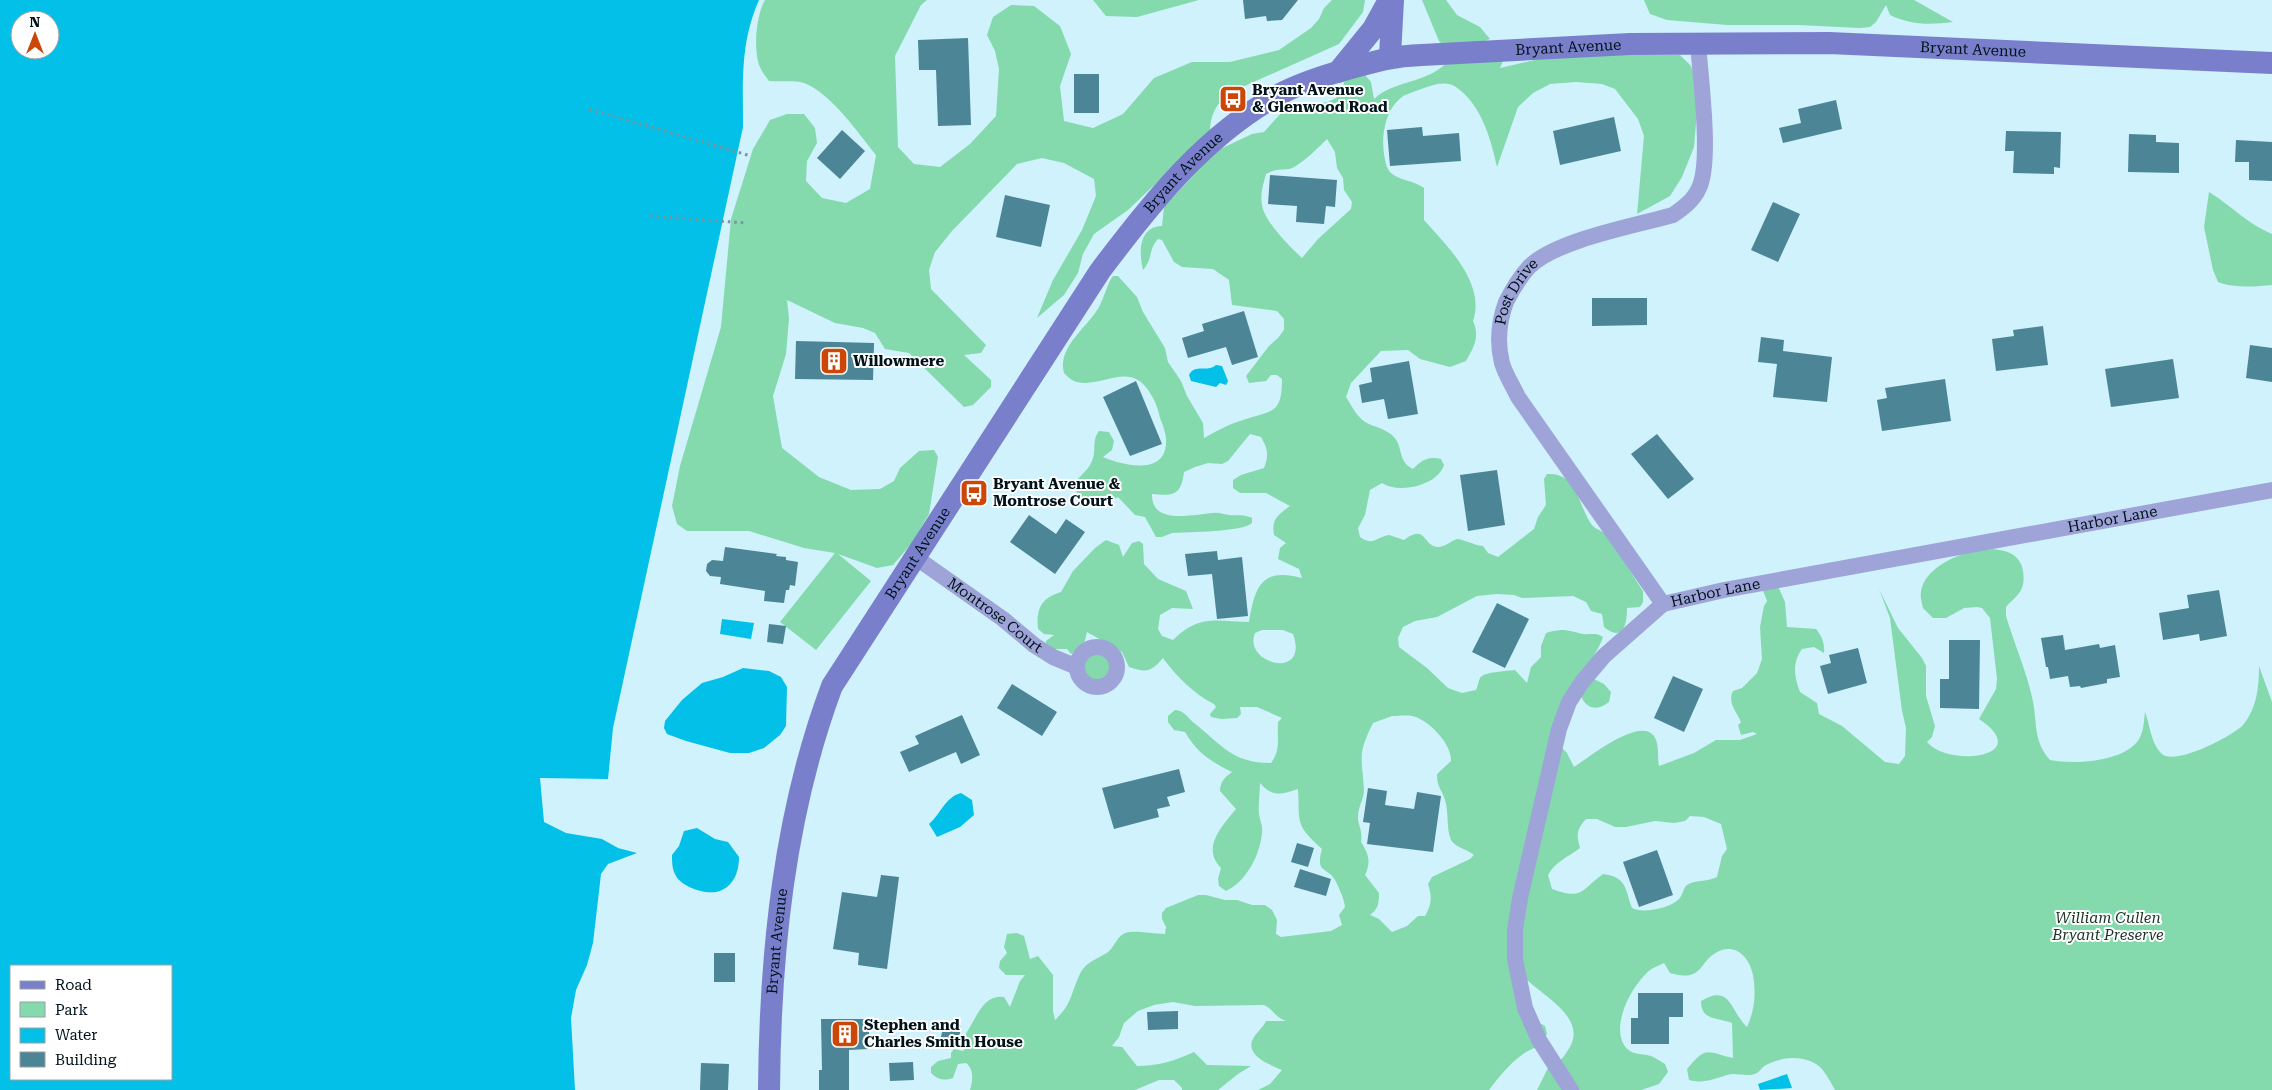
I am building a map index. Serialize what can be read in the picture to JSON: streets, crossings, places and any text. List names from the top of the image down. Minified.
{"streets":{"main road":["Bryant Avenue"],"street":["Post Drive","Harbor Lane","Montrose Court"]},"crossings":[["Bryant Avenue","Post Drive"],["Bryant Avenue","Montrose Court"],["Post Drive","Harbor Lane"]],"parks":["William Cullen Bryant Preserve"],"places":{"bus stop":["Bryant Avenue & Glenwood Road","Bryant Avenue & Montrose Court"],"building":["Willowmere","Stephen and Charles Smith House"]},"legend":["Road","Park","Water","Building"],"north":"top"}
